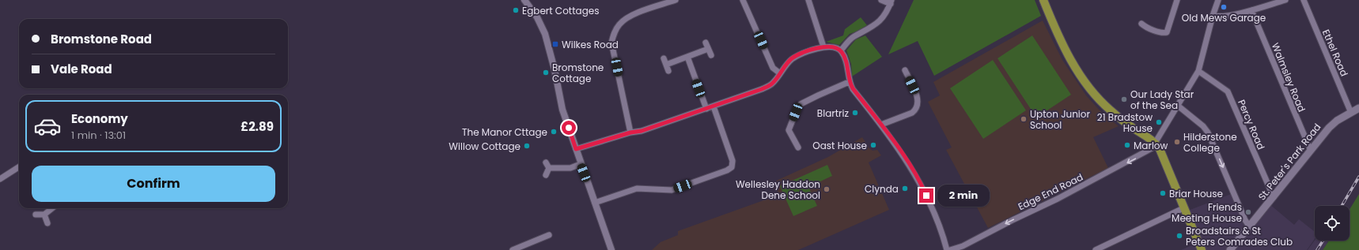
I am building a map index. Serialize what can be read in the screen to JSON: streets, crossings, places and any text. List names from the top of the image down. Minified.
{"streets":{"main road":["St. Peter's Park Road"],"street":["Ethel Road","Walmsley Road","Percy Road","Edge End Road"]},"crossings":[["Ethel Road","St. Peter's Park Road"],["Walmsley Road","St. Peter's Park Road"],["Percy Road","St. Peter's Park Road"],["Percy Road","Edge End Road"]],"one_way":["Edge End Road"],"places":{"other":["Old Mews Garage","Egbert Cottages","Bromstone Cottage","Our Lady Star of the Sea","Blartriz","Upton Junior School","21 Bradstow House","The Manor Cttage","Hilderstone College","Oast House","Marlow","Willow Cottage","Clynda","Wellesley Haddon Dene School","Briar House","Friends Meeting House","Broadstairs & St Peters Comrades Club"],"transit":["Wilkes Road"]},"page":{"banner":["Bromstone Road","Vale Road"],"list":[{"name":"Economy","note":"1 min · 13:01","value":"£2.89"}],"buttons":"Confirm","bubble":"2 min"}}
